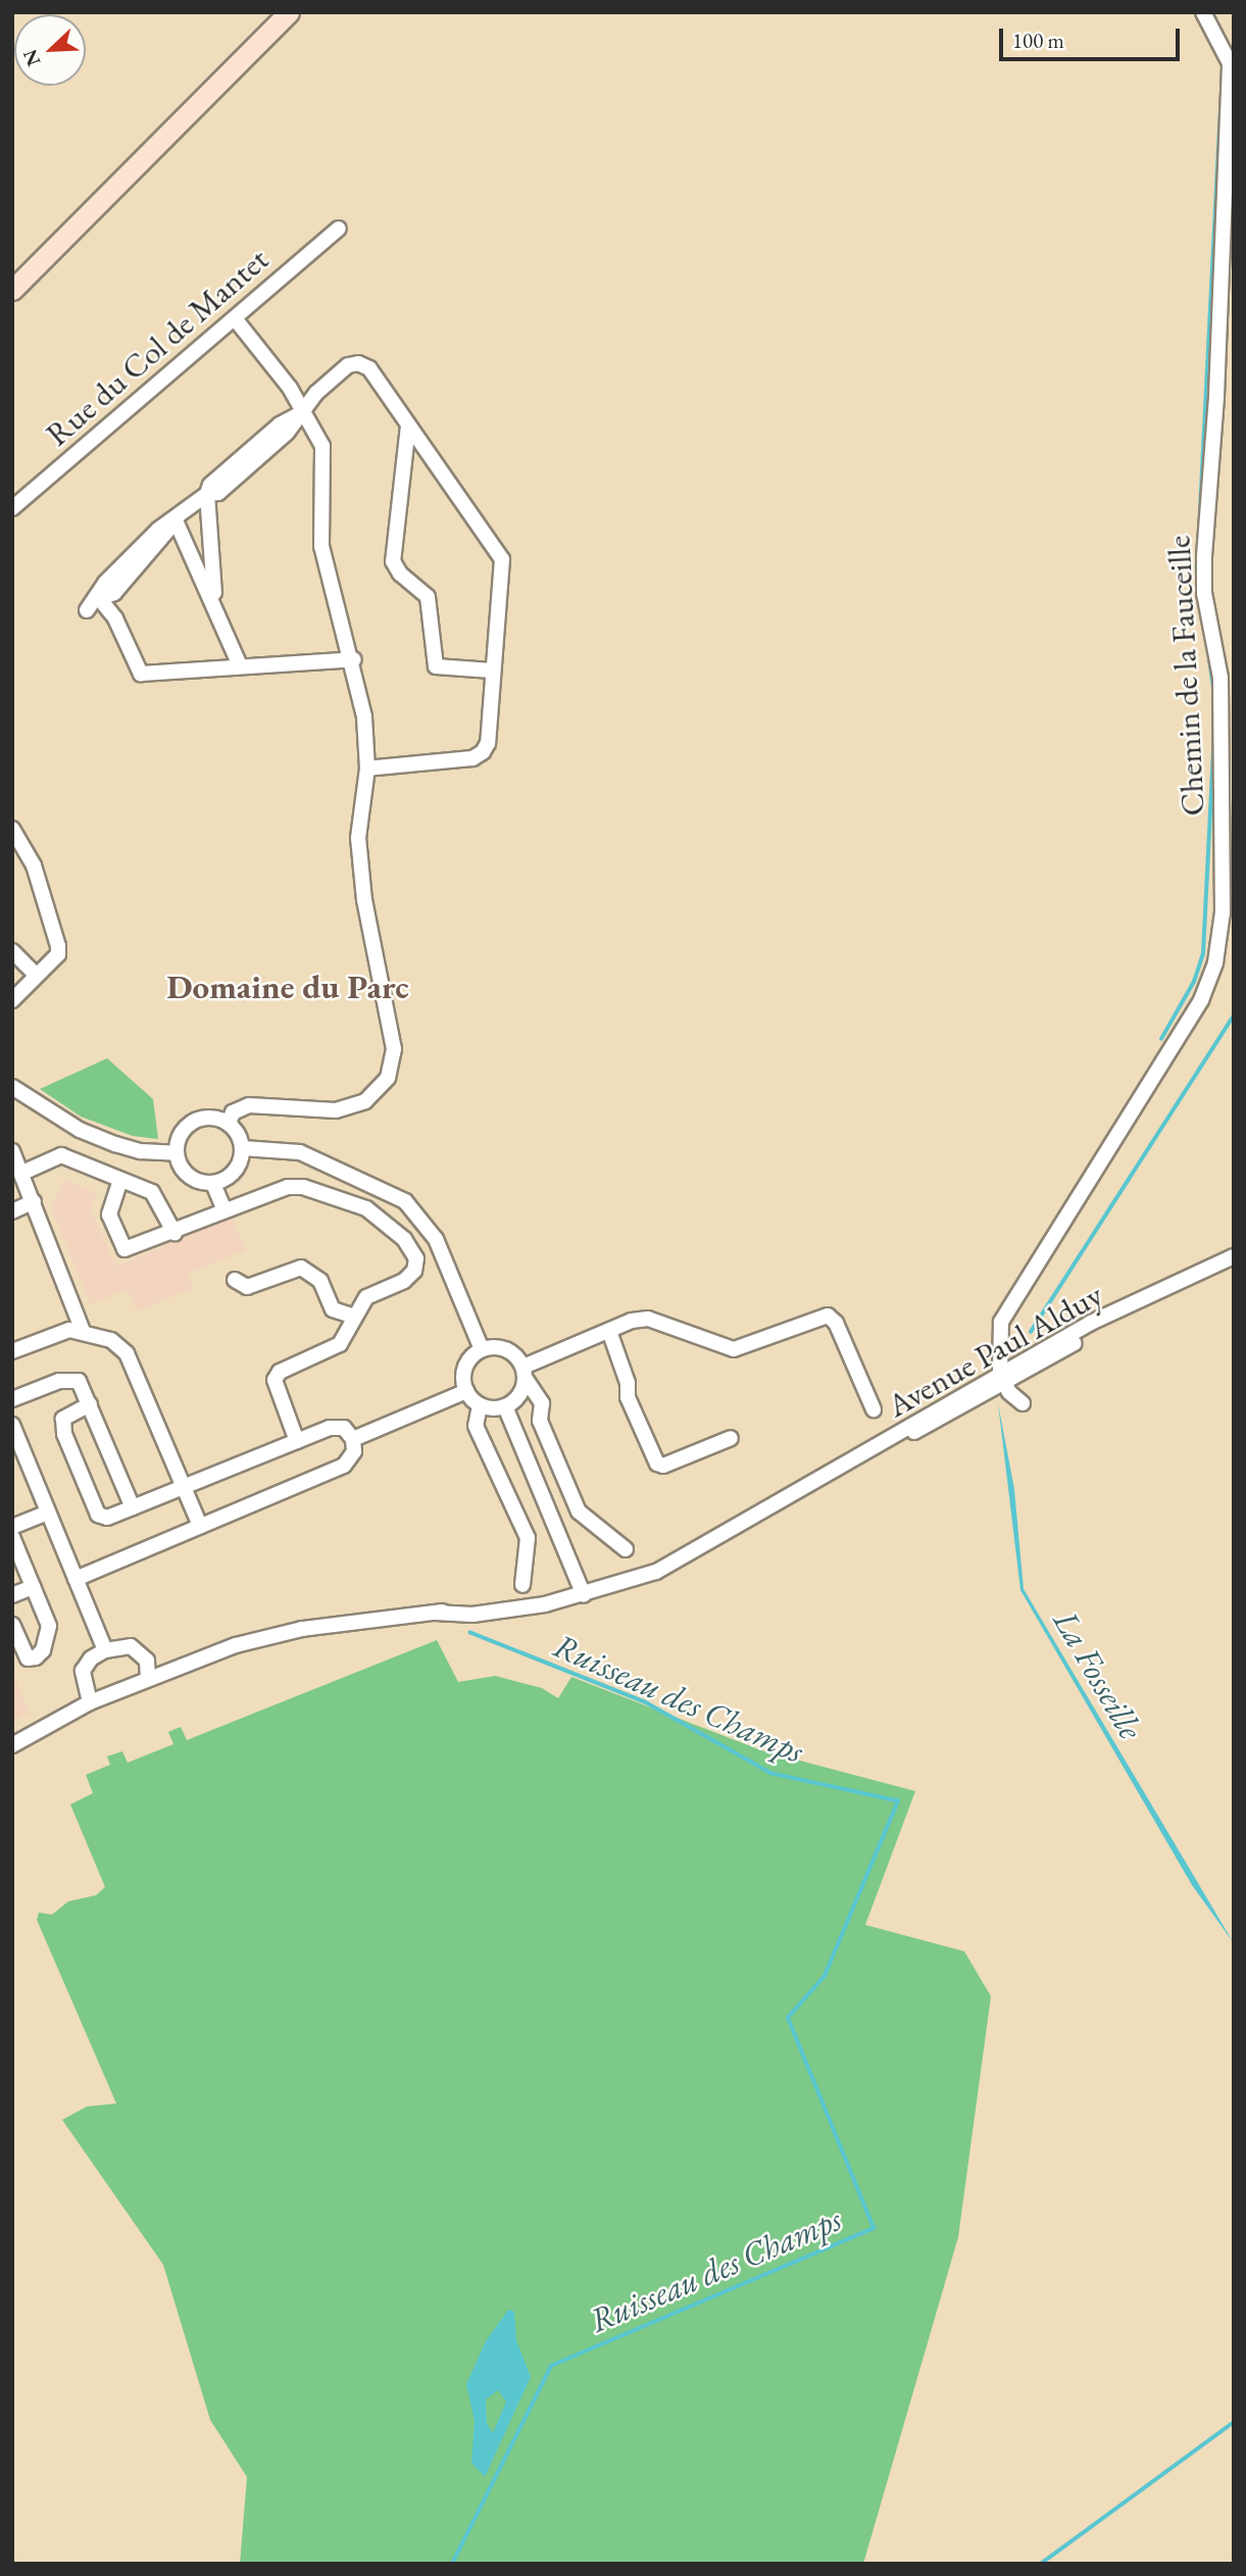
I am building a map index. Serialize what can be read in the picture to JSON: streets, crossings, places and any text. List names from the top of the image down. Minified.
{"streets":{"street":["Rue du Col de Mantet","Chemin de la Fauceille","Avenue Paul Alduy"]},"crossings":[["Chemin de la Fauceille","Avenue Paul Alduy"]],"districts":["Domaine du Parc"],"water":["La Fosseille","Ruisseau des Champs"],"scale_bar":"100 m","north":"bottom left"}
